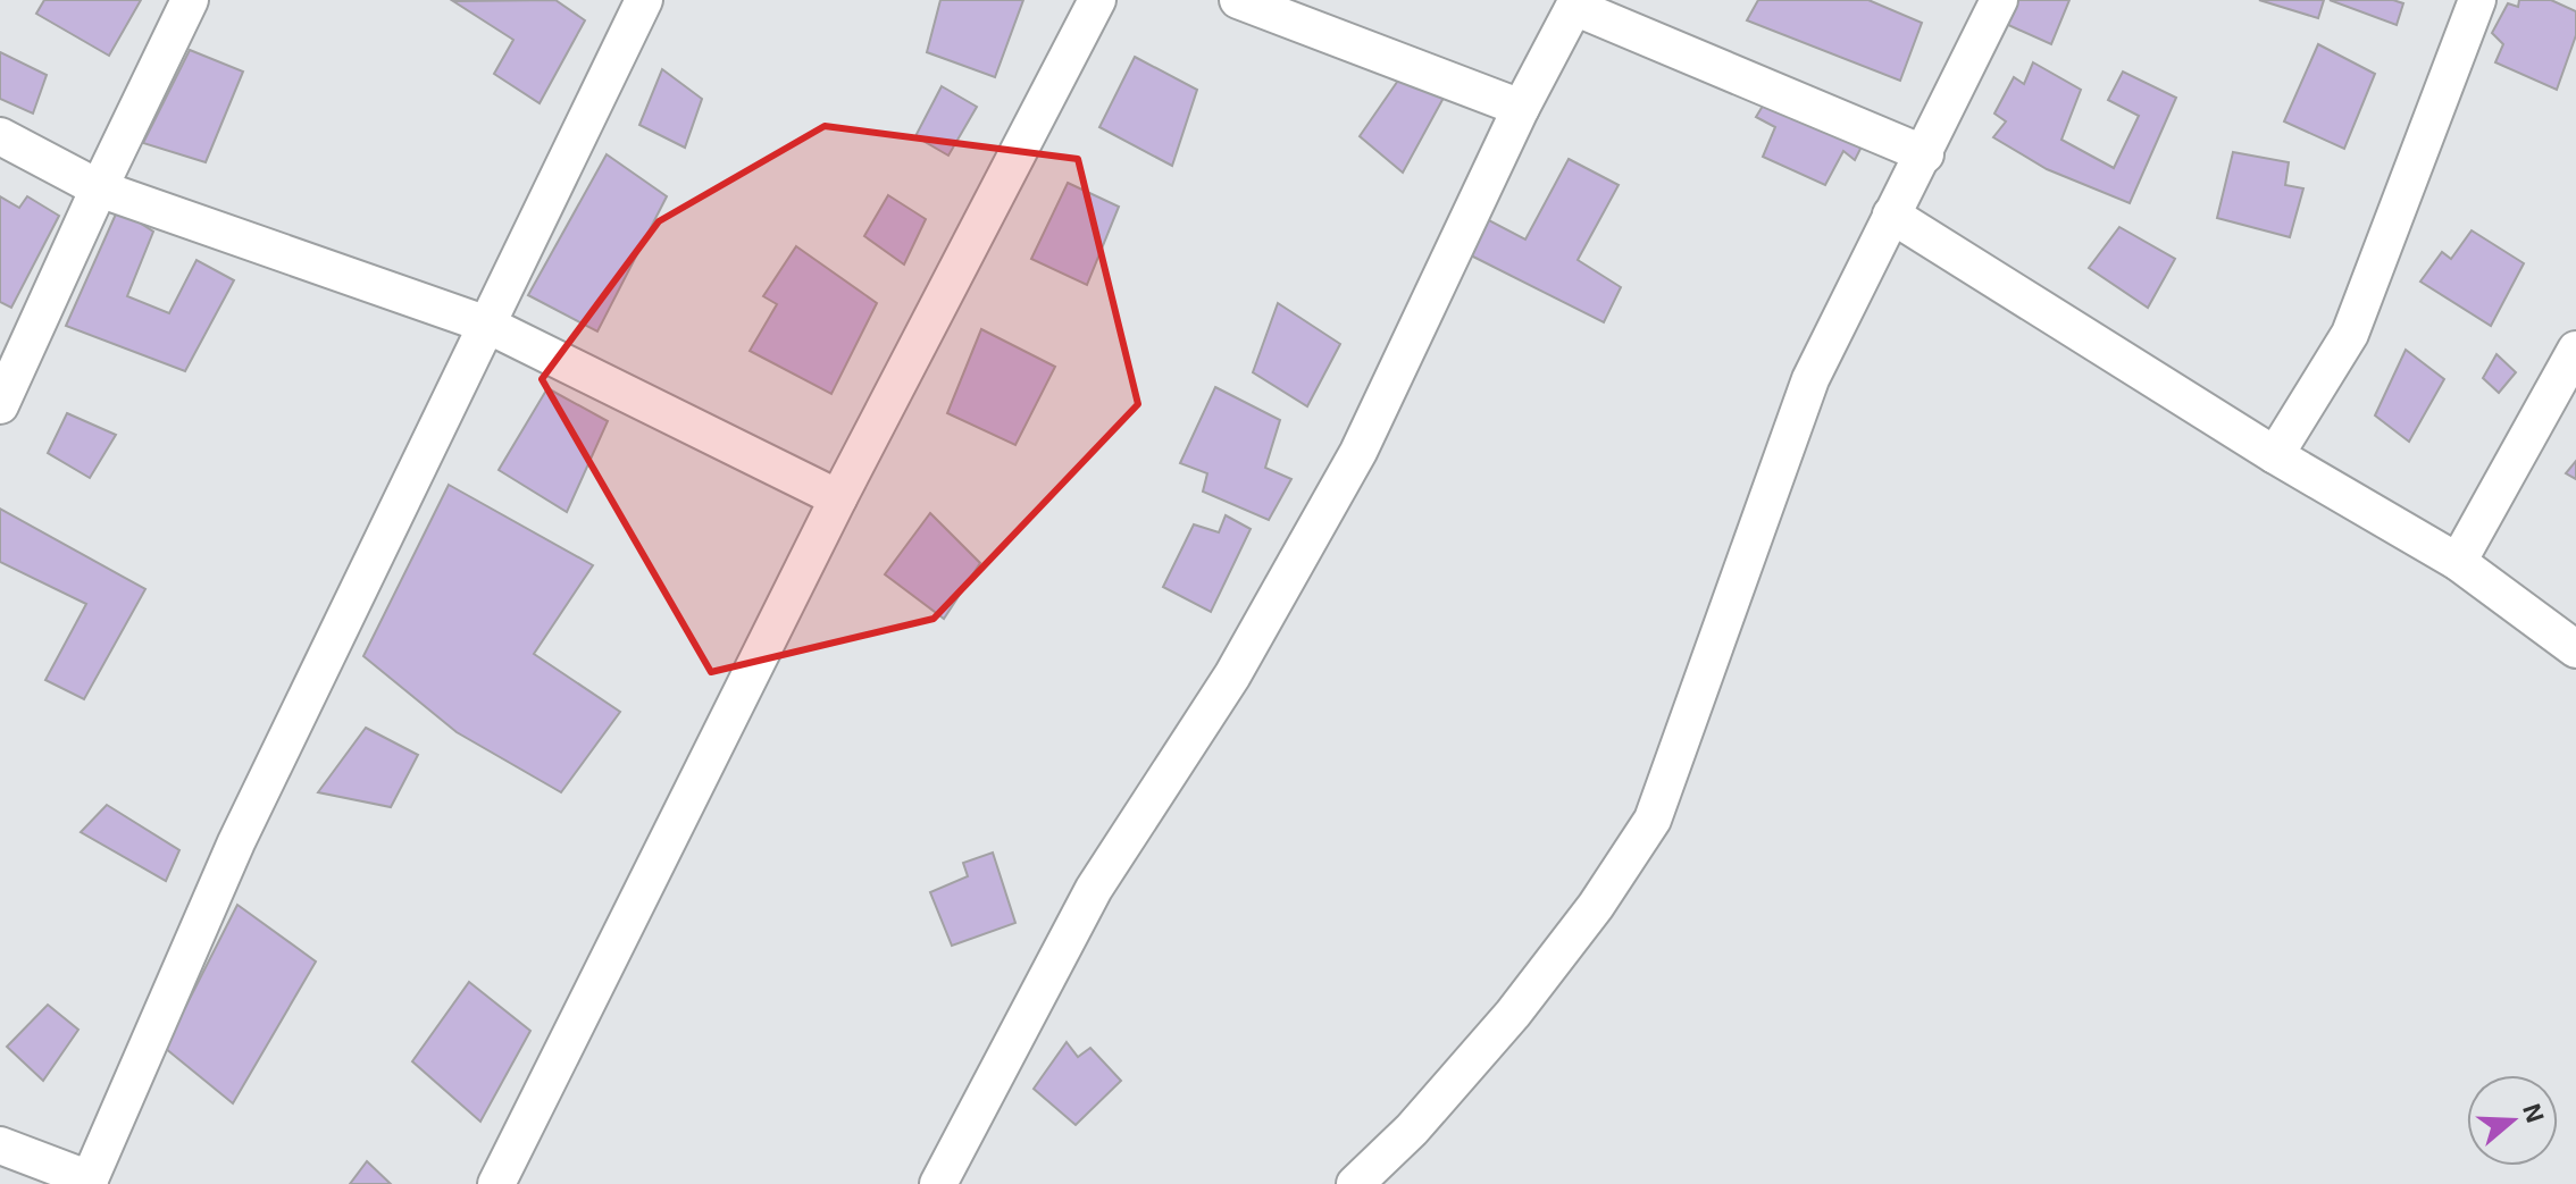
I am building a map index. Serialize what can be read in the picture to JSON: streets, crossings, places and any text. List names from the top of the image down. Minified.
{"north":"right"}
